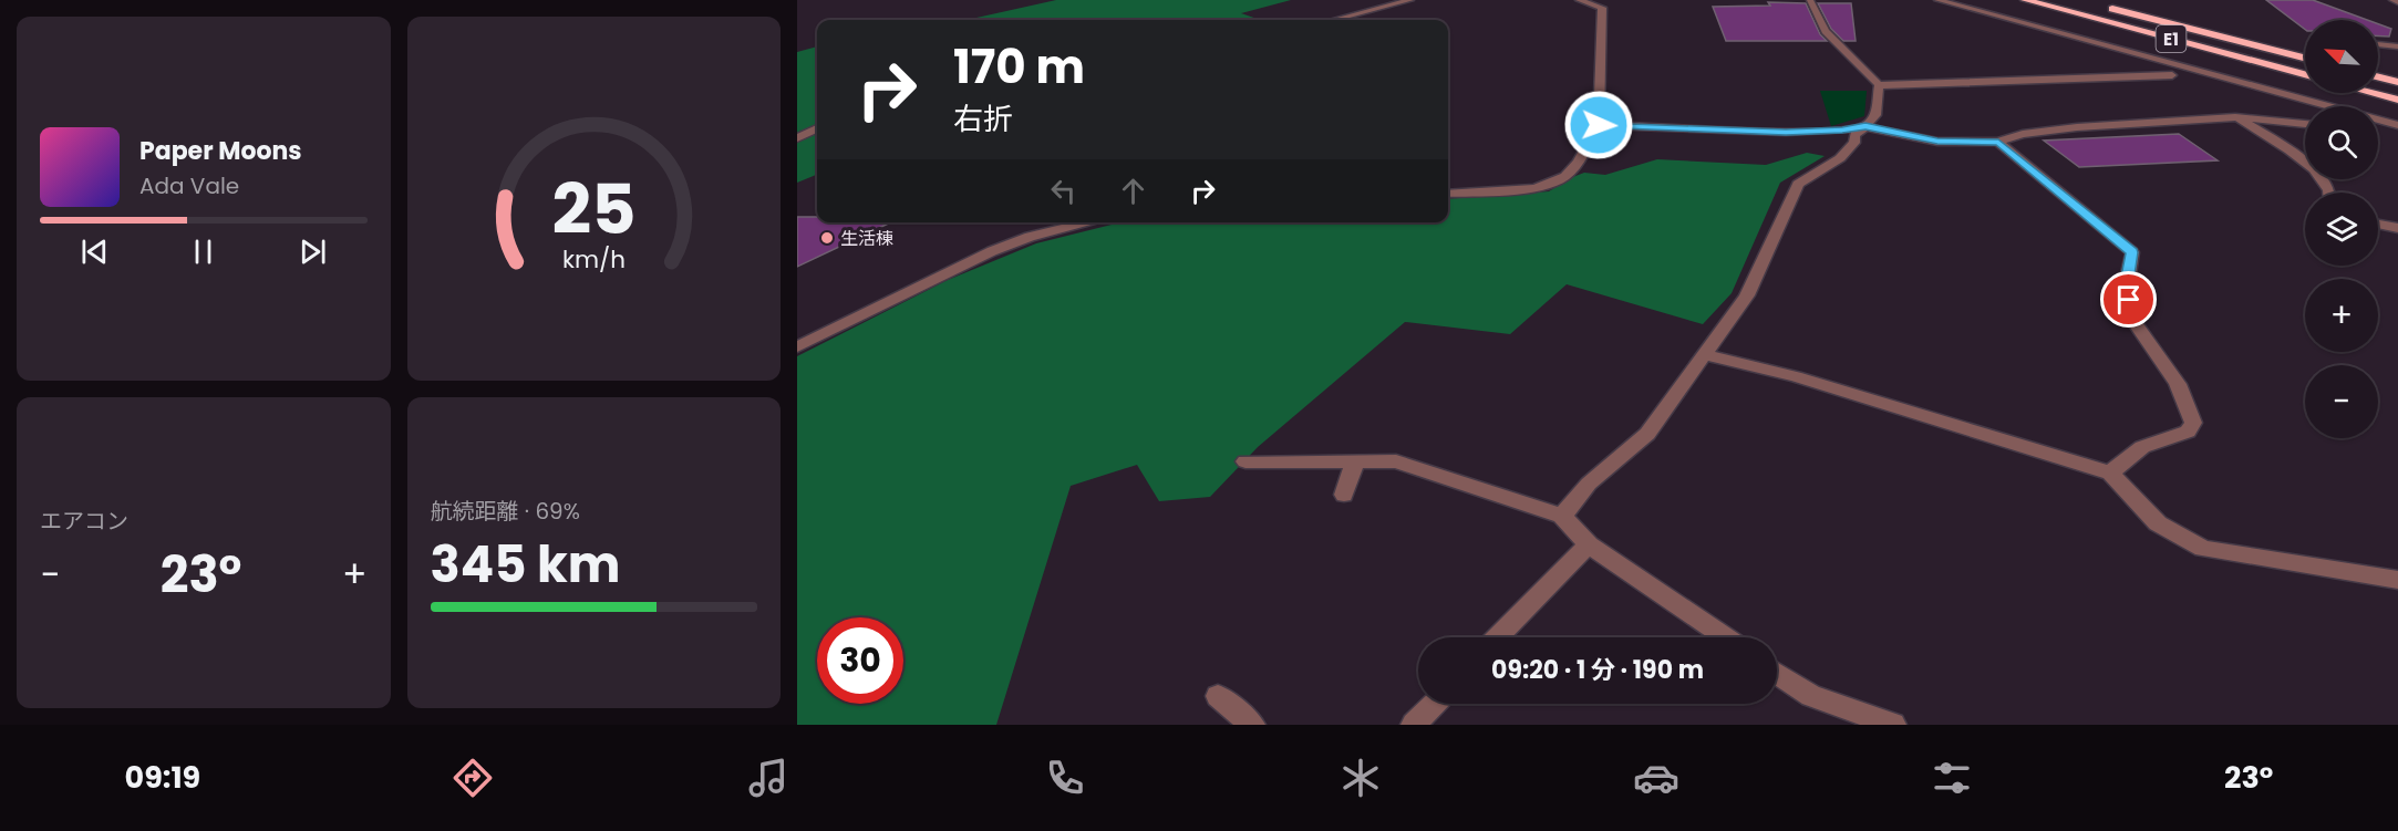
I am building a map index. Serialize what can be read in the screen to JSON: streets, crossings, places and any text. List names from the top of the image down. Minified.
{"streets":{"highway":["E1"]},"places":["生活棟"],"north":"top left","page":{"map_buttons":["+","−"],"turn":["170 m","右折"],"song":["Paper Moons","Ada Vale"],"tile":["エアコン",["航続距離 · 69%","345 km"]],"heat":["−","23°","+"],"limit":"30","trip":"09:20 · 1 分 · 190 m","tabs":["09:19","23°"],"gauge":["25","km/h"]}}
